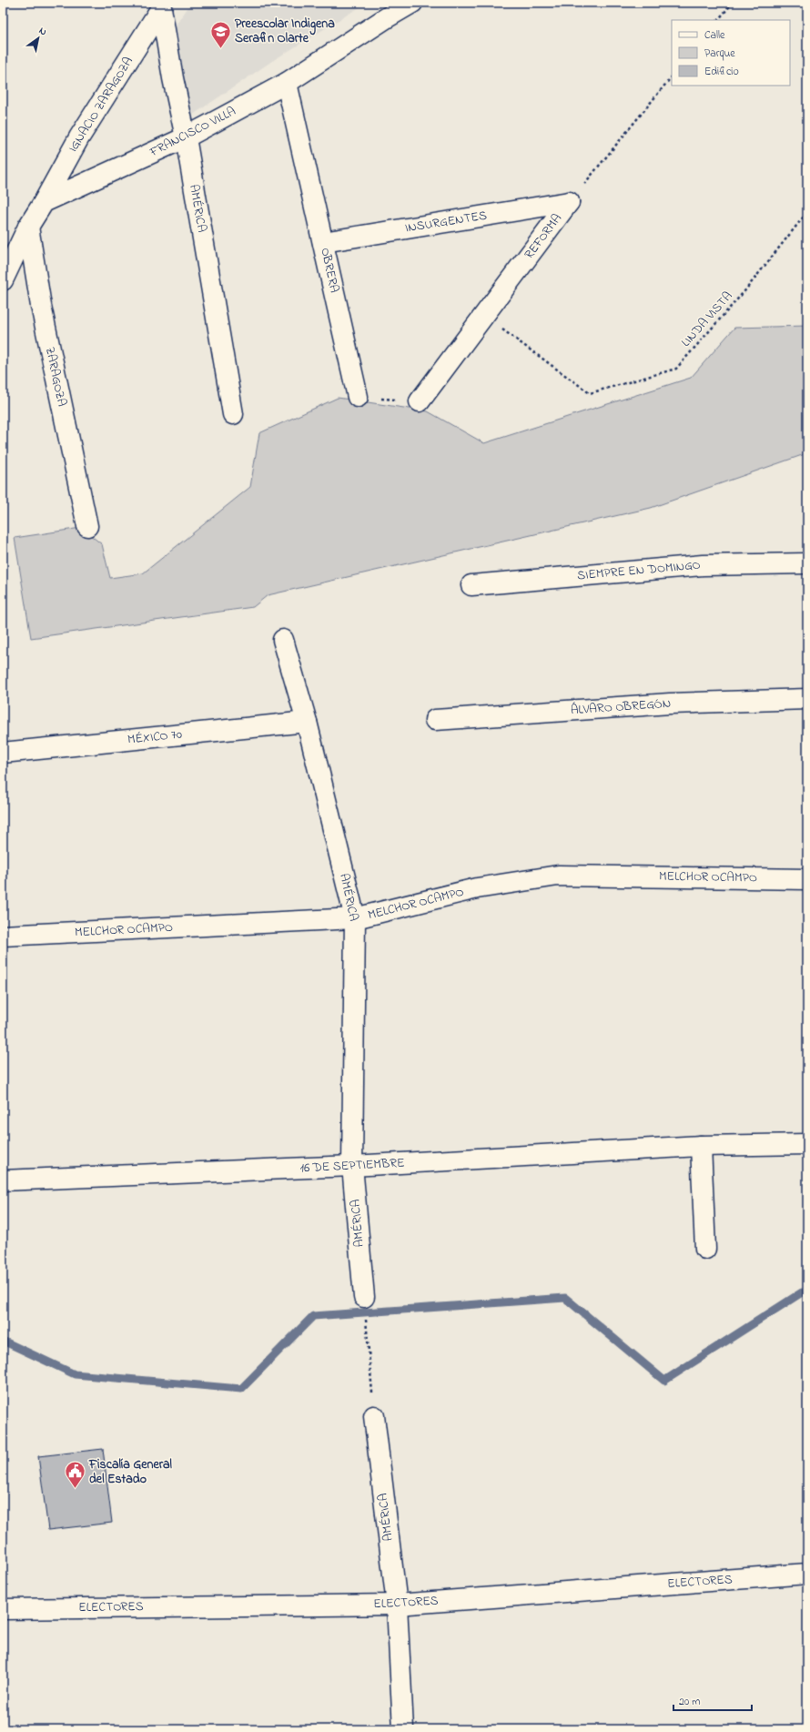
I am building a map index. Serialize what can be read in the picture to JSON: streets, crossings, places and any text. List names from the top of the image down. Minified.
{"streets":{"street":["IGNACIO ZARAGOZA","FRANCISCO VILLA","AMÉRICA","INSURGENTES","REFORMA","OBRERA","ZARAGOZA","SIEMPRE EN DOMINGO","ÁLVARO OBREGÓN","MÉXICO 70","MELCHOR OCAMPO","16 DE SEPTIEMBRE","ELECTORES"],"path":["LINDA VISTA"]},"crossings":[["IGNACIO ZARAGOZA","FRANCISCO VILLA"],["IGNACIO ZARAGOZA","AMÉRICA"],["FRANCISCO VILLA","AMÉRICA"],["FRANCISCO VILLA","OBRERA"],["AMÉRICA","MÉXICO 70"],["AMÉRICA","MELCHOR OCAMPO"],["AMÉRICA","16 DE SEPTIEMBRE"],["AMÉRICA","ELECTORES"],["INSURGENTES","REFORMA"],["INSURGENTES","OBRERA"],["REFORMA","LINDA VISTA"]],"places":{"school or university":["Preescolar Indigena Serafin Olarte"],"public building":["Fiscalía General del Estado"]},"legend":["Calle","Parque","Edificio"],"scale_bar":"20 m","north":"top right"}
